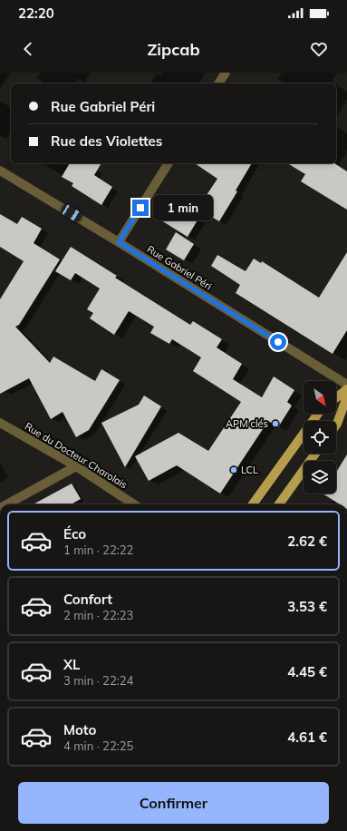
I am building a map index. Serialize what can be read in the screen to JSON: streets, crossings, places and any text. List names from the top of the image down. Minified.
{"streets":{"street":["Rue Gabriel Péri","Rue du Docteur Charolais"]},"places":["APM clés","LCL"],"north":"bottom right","page":{"status":"22:20","header":"Zipcab","banner":["Rue Gabriel Péri","Rue des Violettes"],"bubble":"1 min","list":[{"name":"Éco","note":"1 min · 22:22","value":"2.62 €"},{"name":"Confort","note":"2 min · 22:23","value":"3.53 €"},{"name":"XL","note":"3 min · 22:24","value":"4.45 €"},{"name":"Moto","note":"4 min · 22:25","value":"4.61 €"}],"buttons":"Confirmer"}}
